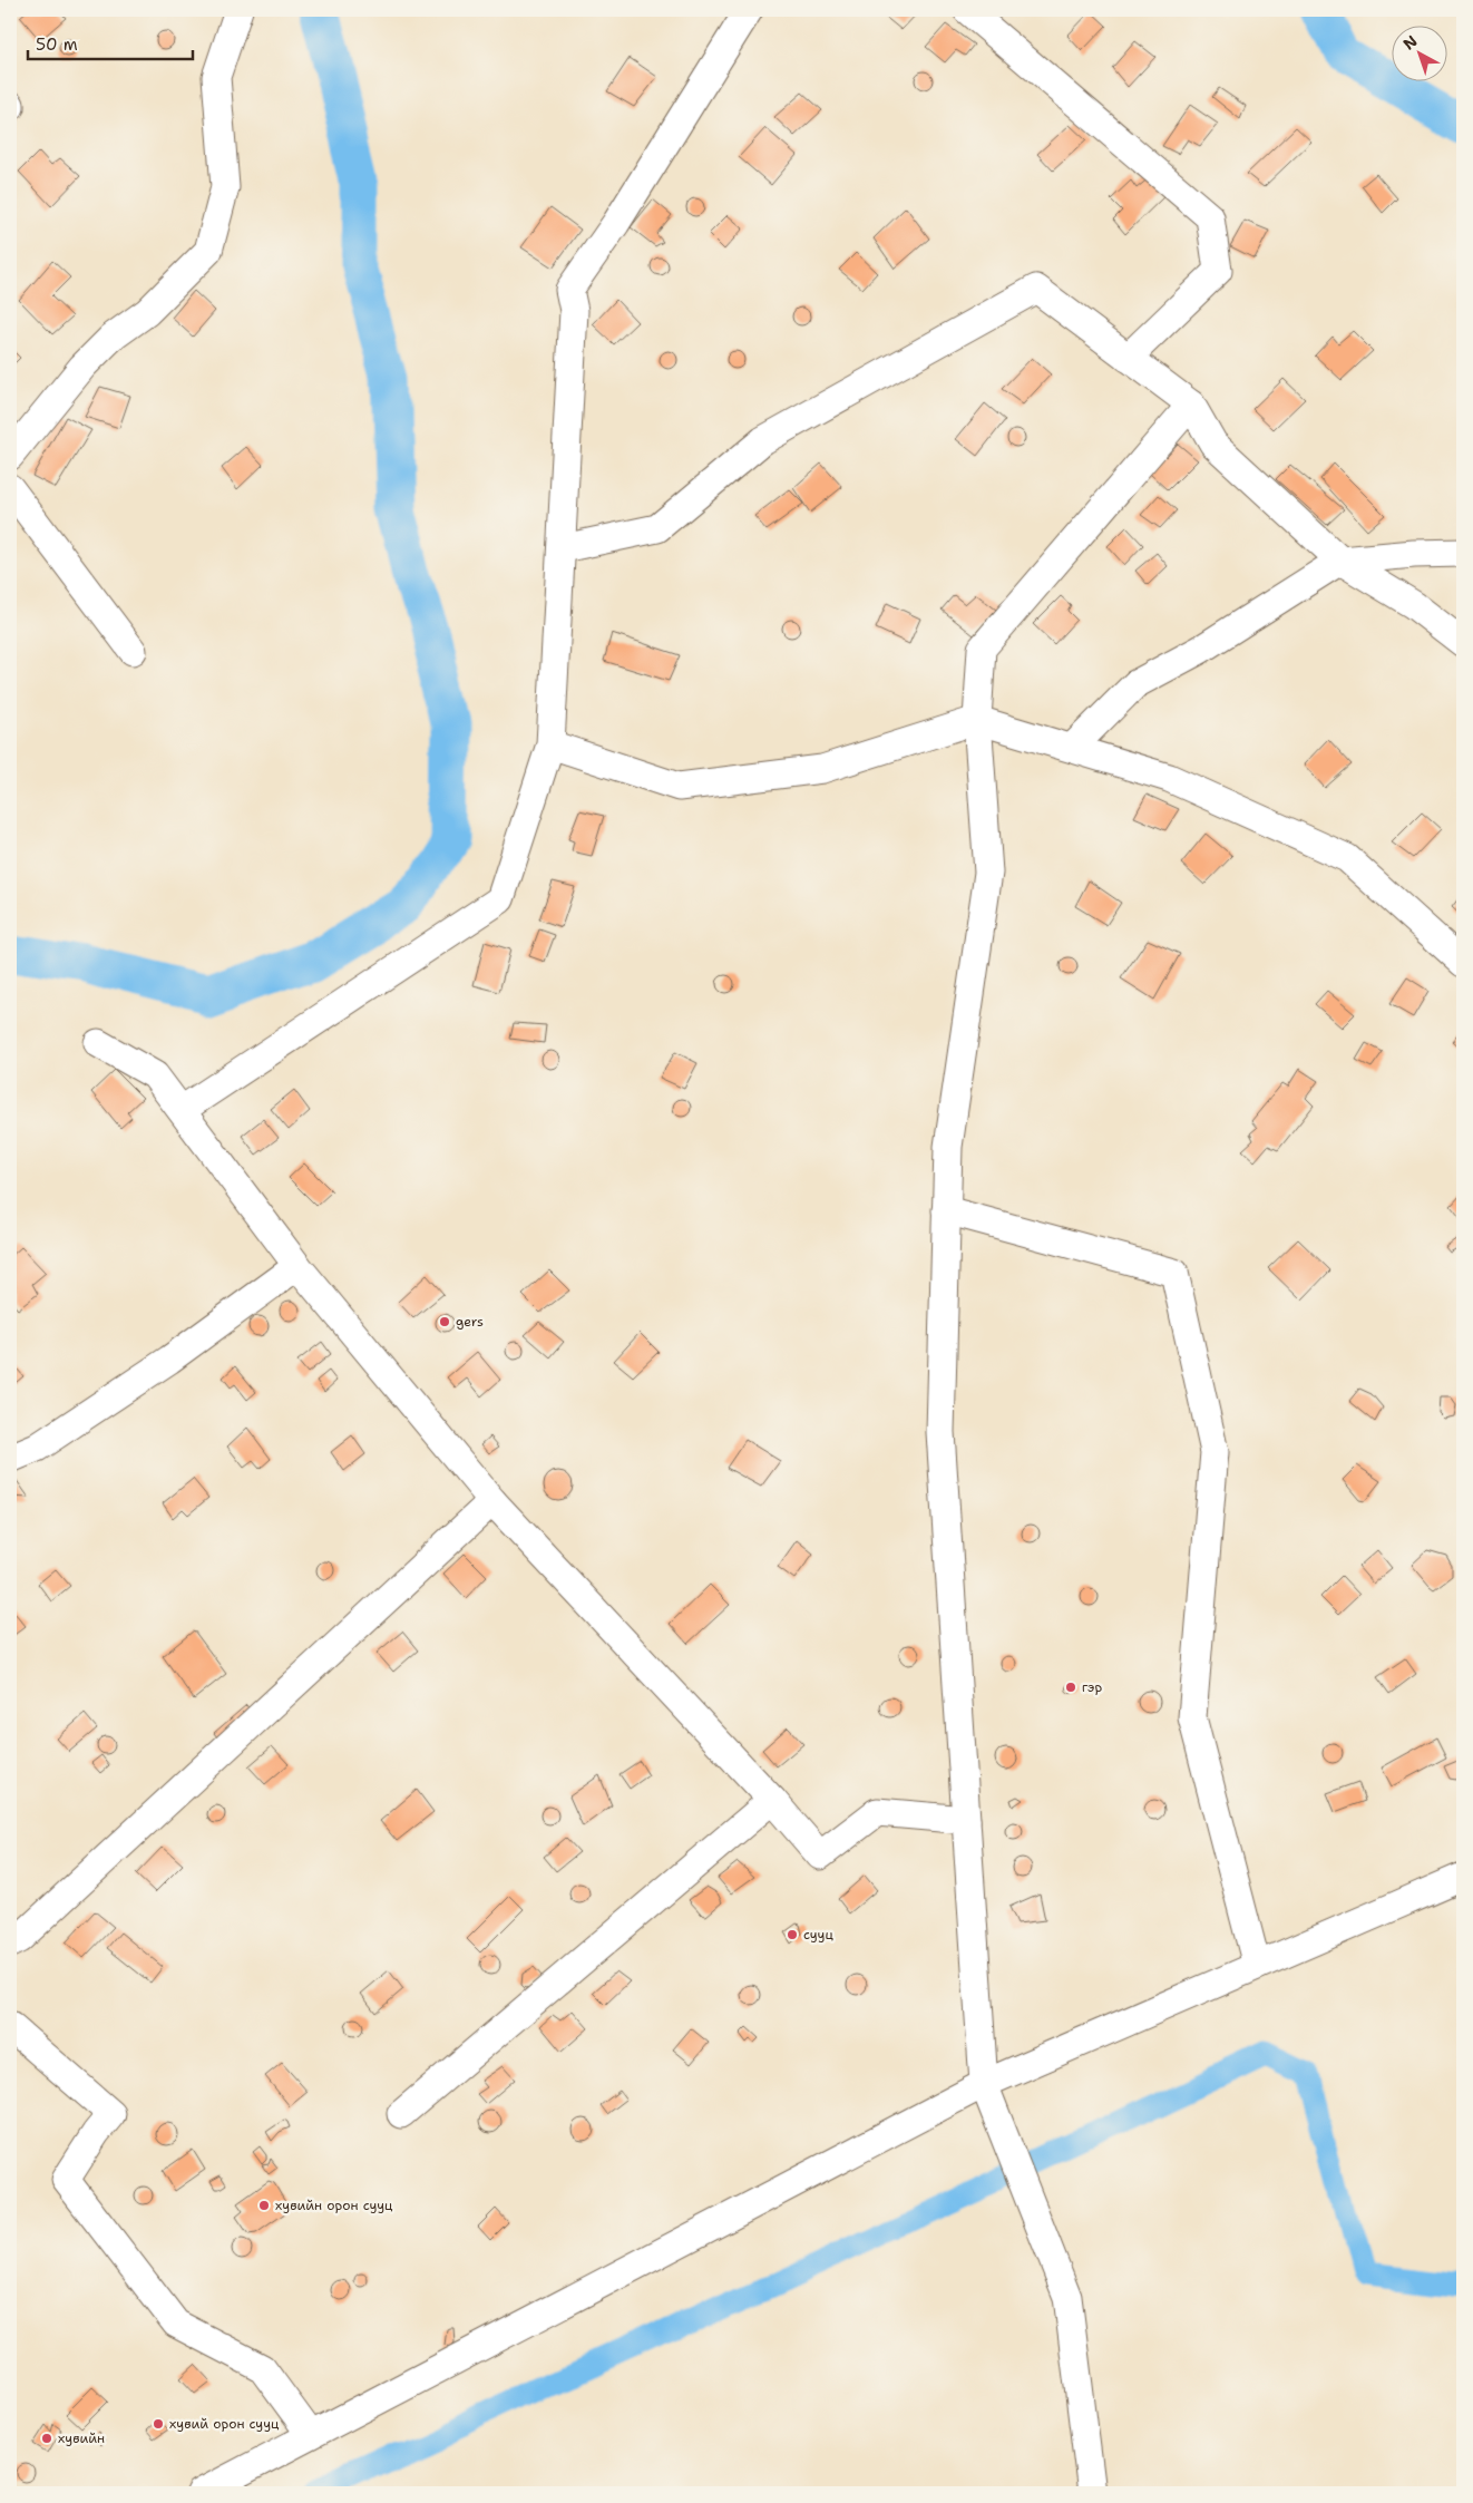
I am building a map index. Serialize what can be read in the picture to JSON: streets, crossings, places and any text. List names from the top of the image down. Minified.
{"places":["gers","гэр","сууц","хувийн орон сууц","хувий орон сууц","хувийн"],"scale_bar":"50 m","north":"top left"}
